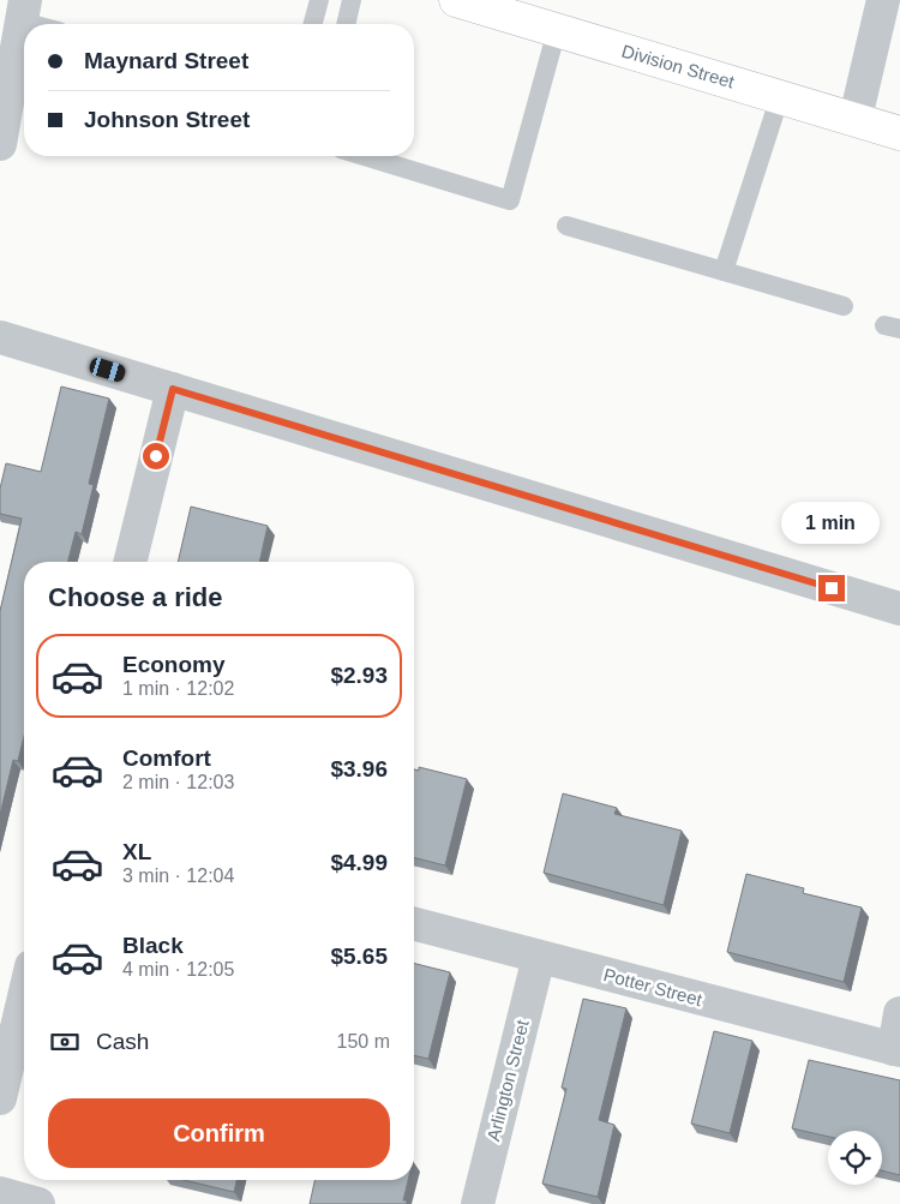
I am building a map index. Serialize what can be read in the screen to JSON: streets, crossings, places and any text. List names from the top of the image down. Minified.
{"streets":{"main road":["Division Street"],"street":["Potter Street","Arlington Street"]},"crossings":[["Potter Street","Arlington Street"]],"page":{"banner":["Maynard Street","Johnson Street"],"bubble":"1 min","heading":"Choose a ride","list":[{"name":"Economy","note":"1 min · 12:02","value":"$2.93"},{"name":"Comfort","note":"2 min · 12:03","value":"$3.96"},{"name":"XL","note":"3 min · 12:04","value":"$4.99"},{"name":"Black","note":"4 min · 12:05","value":"$5.65"}],"pay":["Cash","150 m"],"buttons":"Confirm"}}
